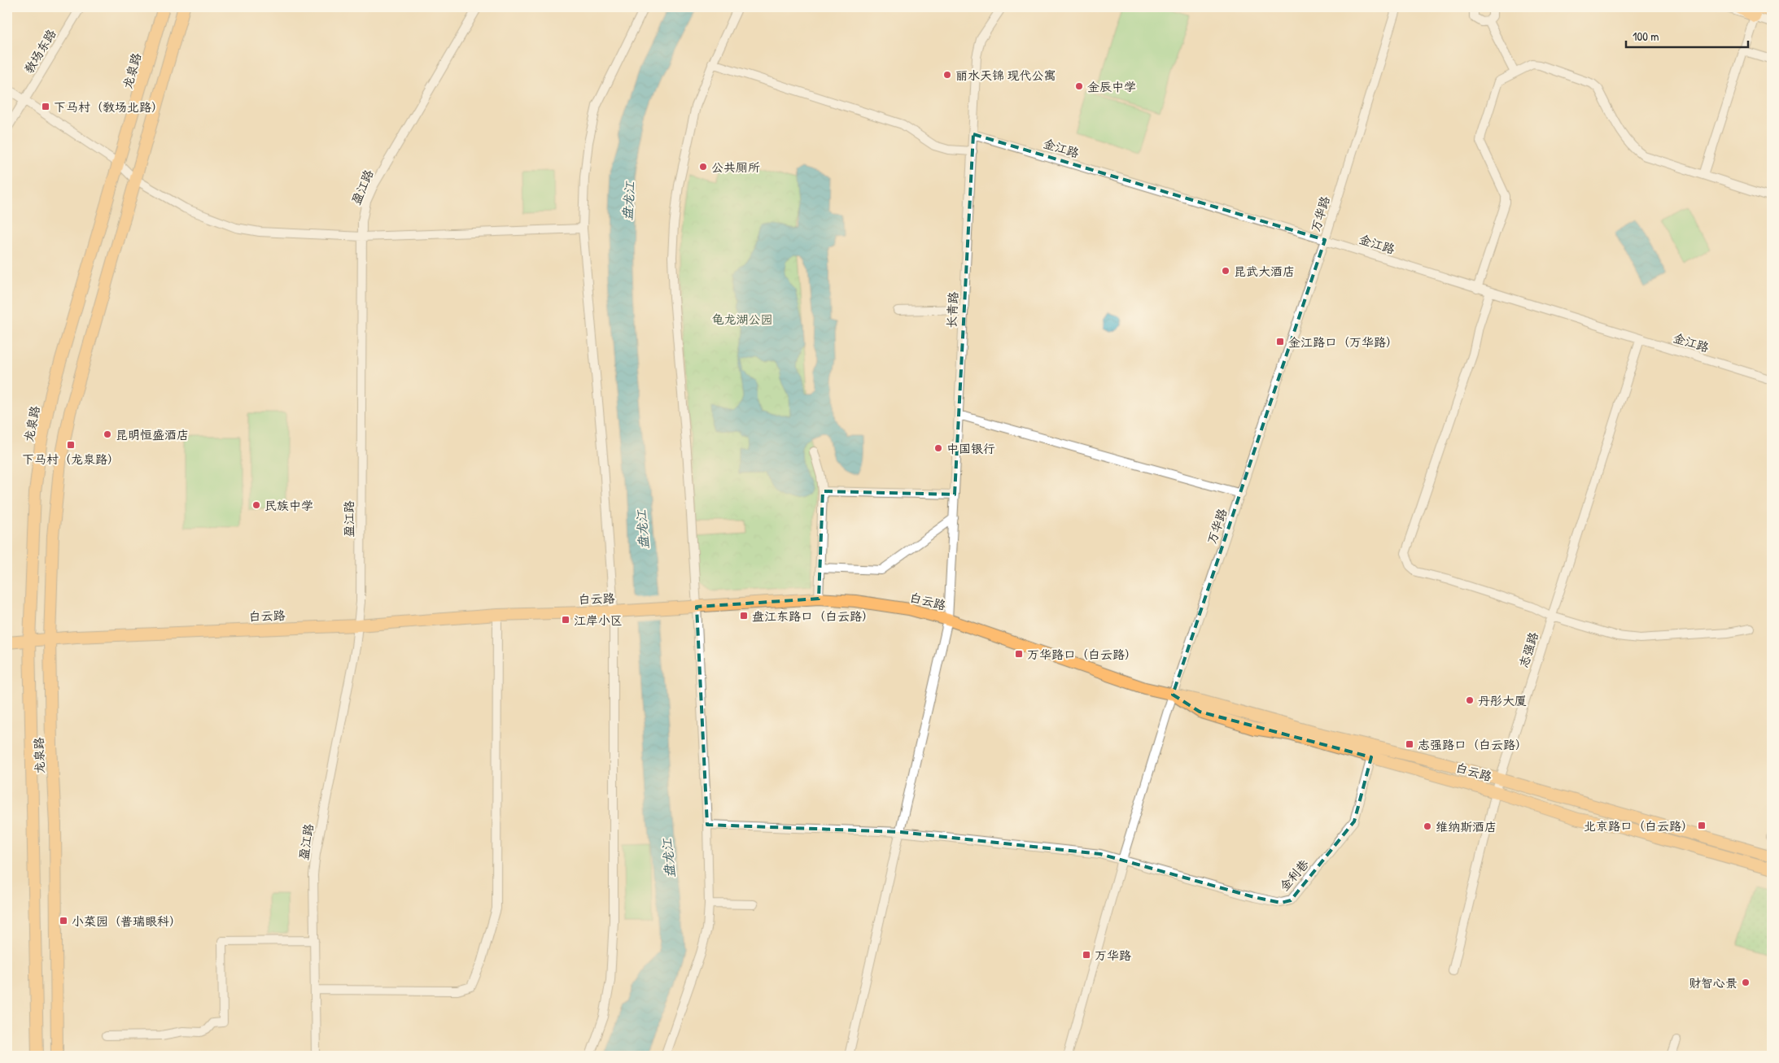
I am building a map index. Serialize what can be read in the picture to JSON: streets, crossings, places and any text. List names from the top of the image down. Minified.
{"streets":{"main road":["龙泉路","白云路"],"street":["教场东路","金江路","盈江路","万华路","长青路","志强路","金利巷"]},"crossings":[["龙泉路","白云路"],["金江路","万华路"],["金江路","长青路"],["金江路","志强路"],["盈江路","白云路"],["万华路","白云路"],["万华路","金利巷"],["长青路","白云路"],["长青路","金利巷"],["白云路","志强路"],["白云路","金利巷"]],"water":["盘龙江"],"parks":["龟龙湖公园"],"places":{"other":["丽水天锦 现代公寓","金辰中学","公共厕所","昆武大酒店","昆明恒盛酒店","中国银行","民族中学","丹彤大厦","维纳斯酒店","财智心景"],"transit":["下马村（教场北路）","金江路口（万华路）","下马村（龙泉路）","盘江东路口（白云路）","江岸小区","万华路口（白云路）","志强路口（白云路）","北京路口（白云路）","小菜园（普瑞眼科）","万华路"]},"scale_bar":"100 m"}
